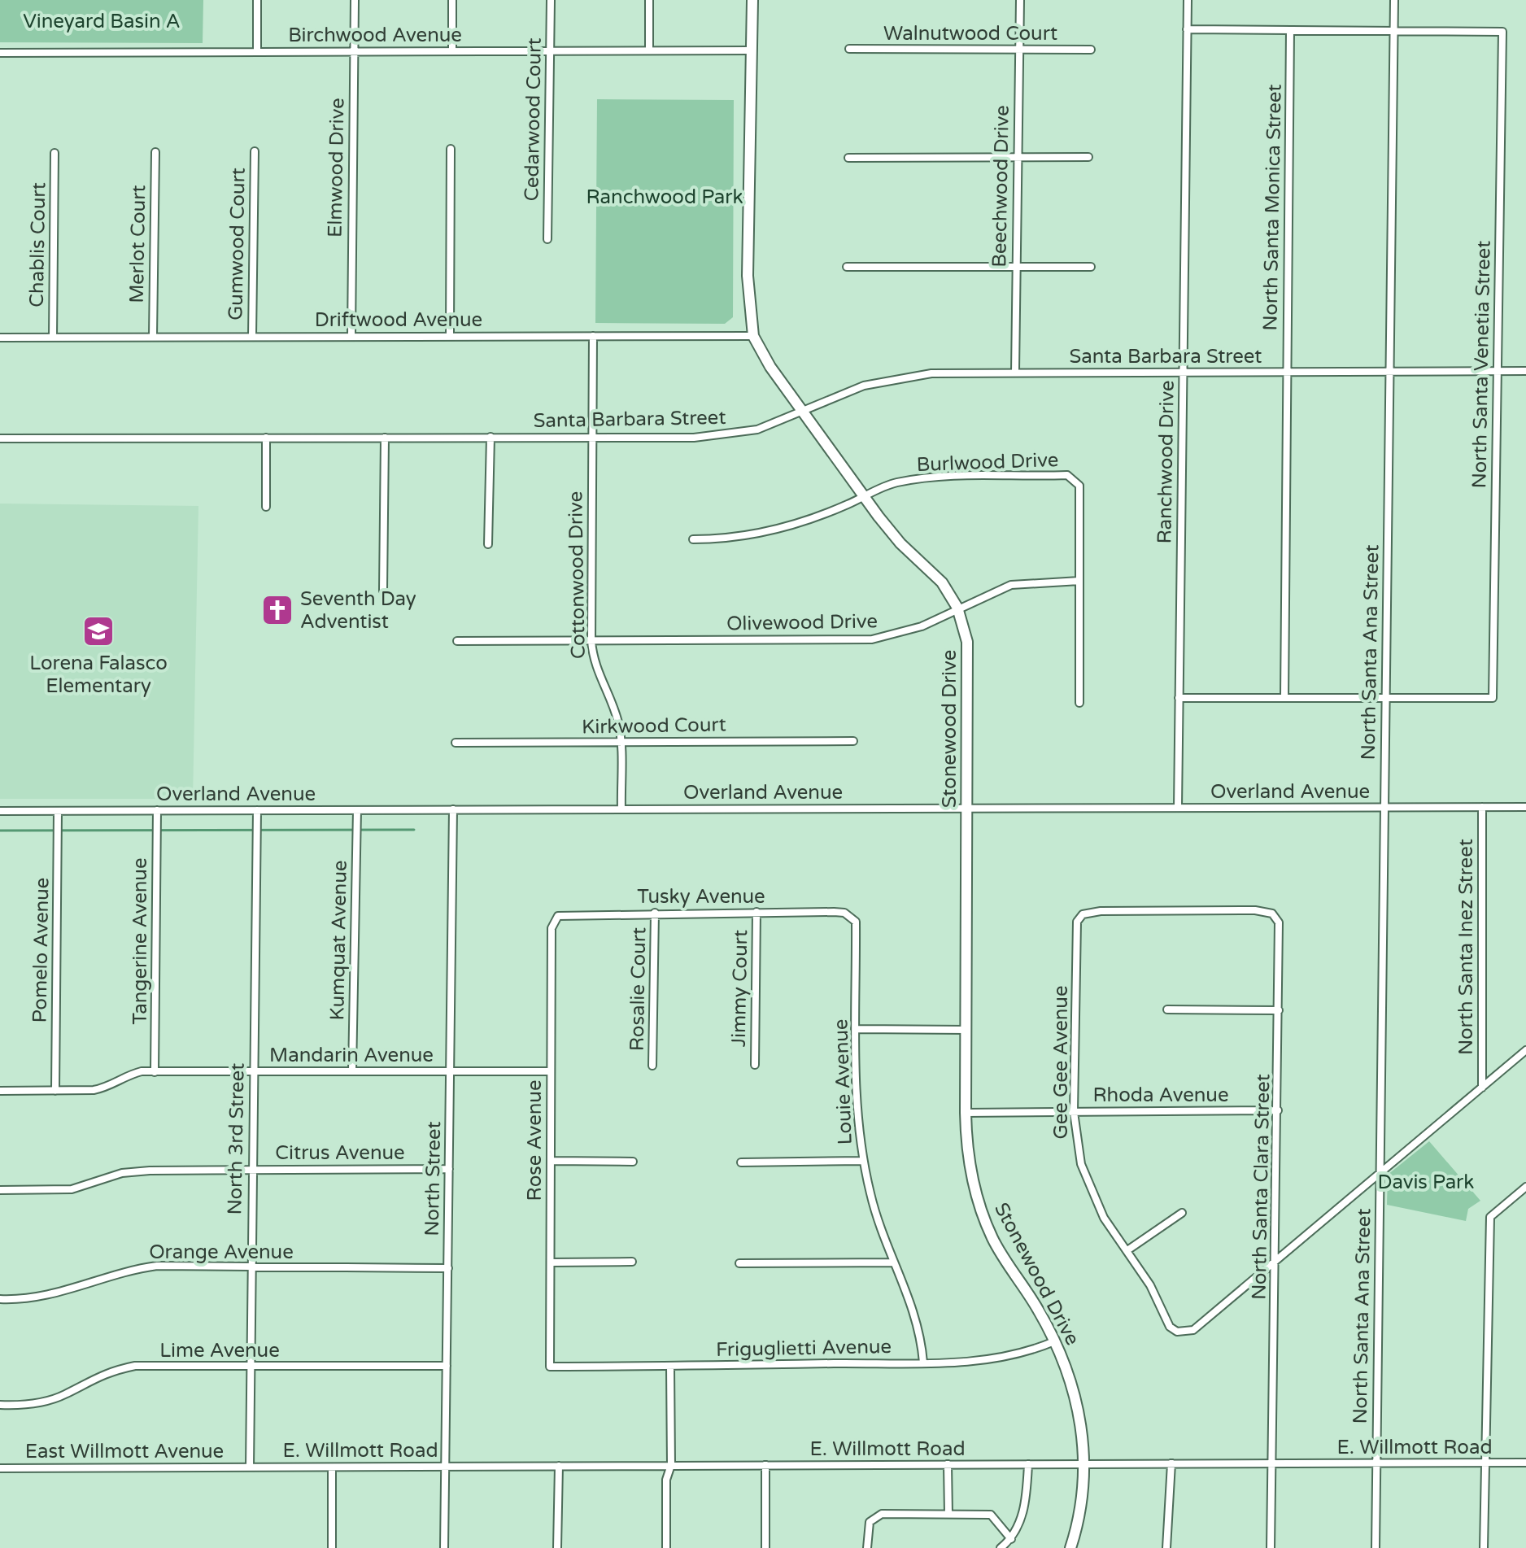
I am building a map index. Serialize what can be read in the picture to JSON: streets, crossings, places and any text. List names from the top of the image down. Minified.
{"streets":{"street":["Walnutwood Court","Birchwood Avenue","Cedarwood Court","Elmwood Drive","Beechwood Drive","North Santa Monica Street","Merlot Court","Gumwood Court","Chablis Court","Driftwood Avenue","Santa Barbara Street","North Santa Venetia Street","Burlwood Drive","Ranchwood Drive","Cottonwood Drive","Olivewood Drive","North Santa Ana Street","Kirkwood Court","Stonewood Drive","Overland Avenue","Tusky Avenue","Kumquat Avenue","Tangerine Avenue","North Santa Inez Street","Pomelo Avenue","Jimmy Court","Rosalie Court","Mandarin Avenue","Gee Gee Avenue","Louie Avenue","Rhoda Avenue","North 3rd Street","Rose Avenue","Citrus Avenue","North Street","North Santa Clara Street","Orange Avenue","Friguglietti Avenue","Lime Avenue","E. Willmott Road","East Willmott Avenue"]},"crossings":[["Walnutwood Court","Beechwood Drive"],["Birchwood Avenue","Cedarwood Court"],["Birchwood Avenue","Elmwood Drive"],["Birchwood Avenue","Stonewood Drive"],["Elmwood Drive","Driftwood Avenue"],["Beechwood Drive","Santa Barbara Street"],["North Santa Monica Street","Santa Barbara Street"],["Merlot Court","Driftwood Avenue"],["Gumwood Court","Driftwood Avenue"],["Chablis Court","Driftwood Avenue"],["Driftwood Avenue","Cottonwood Drive"],["Driftwood Avenue","Stonewood Drive"],["Santa Barbara Street","North Santa Venetia Street"],["Santa Barbara Street","Ranchwood Drive"],["Santa Barbara Street","Cottonwood Drive"],["Santa Barbara Street","North Santa Ana Street"],["Santa Barbara Street","Stonewood Drive"],["North Santa Venetia Street","North Santa Ana Street"],["Burlwood Drive","Olivewood Drive"],["Burlwood Drive","Stonewood Drive"],["Ranchwood Drive","Overland Avenue"],["Cottonwood Drive","Olivewood Drive"],["Cottonwood Drive","Kirkwood Court"],["Cottonwood Drive","Overland Avenue"],["Olivewood Drive","Stonewood Drive"],["North Santa Ana Street","Overland Avenue"],["North Santa Ana Street","E. Willmott Road"],["Stonewood Drive","Overland Avenue"],["Stonewood Drive","Rhoda Avenue"],["Stonewood Drive","Friguglietti Avenue"],["Stonewood Drive","E. Willmott Road"],["Overland Avenue","Kumquat Avenue"],["Overland Avenue","Tangerine Avenue"],["Overland Avenue","North Santa Inez Street"],["Overland Avenue","Pomelo Avenue"],["Overland Avenue","North 3rd Street"],["Overland Avenue","North Street"],["Tusky Avenue","Jimmy Court"],["Tusky Avenue","Rosalie Court"],["Tusky Avenue","Louie Avenue"],["Tusky Avenue","Rose Avenue"],["Kumquat Avenue","Mandarin Avenue"],["Tangerine Avenue","Mandarin Avenue"],["Pomelo Avenue","Mandarin Avenue"],["Mandarin Avenue","North 3rd Street"],["Mandarin Avenue","Rose Avenue"],["Mandarin Avenue","North Street"],["Gee Gee Avenue","Rhoda Avenue"],["Gee Gee Avenue","North Santa Clara Street"],["Louie Avenue","Friguglietti Avenue"],["Rhoda Avenue","North Santa Clara Street"],["North 3rd Street","Citrus Avenue"],["North 3rd Street","Orange Avenue"],["North 3rd Street","Lime Avenue"],["North 3rd Street","E. Willmott Road"],["North 3rd Street","East Willmott Avenue"],["Rose Avenue","Friguglietti Avenue"],["Citrus Avenue","North Street"],["North Street","Orange Avenue"],["North Street","Lime Avenue"],["North Street","E. Willmott Road"],["North Santa Clara Street","E. Willmott Road"],["E. Willmott Road","East Willmott Avenue"]],"parks":["Vineyard Basin A","Ranchwood Park","Davis Park"],"places":{"church":["Seventh Day Adventist"],"school or university":["Lorena Falasco Elementary"]}}
